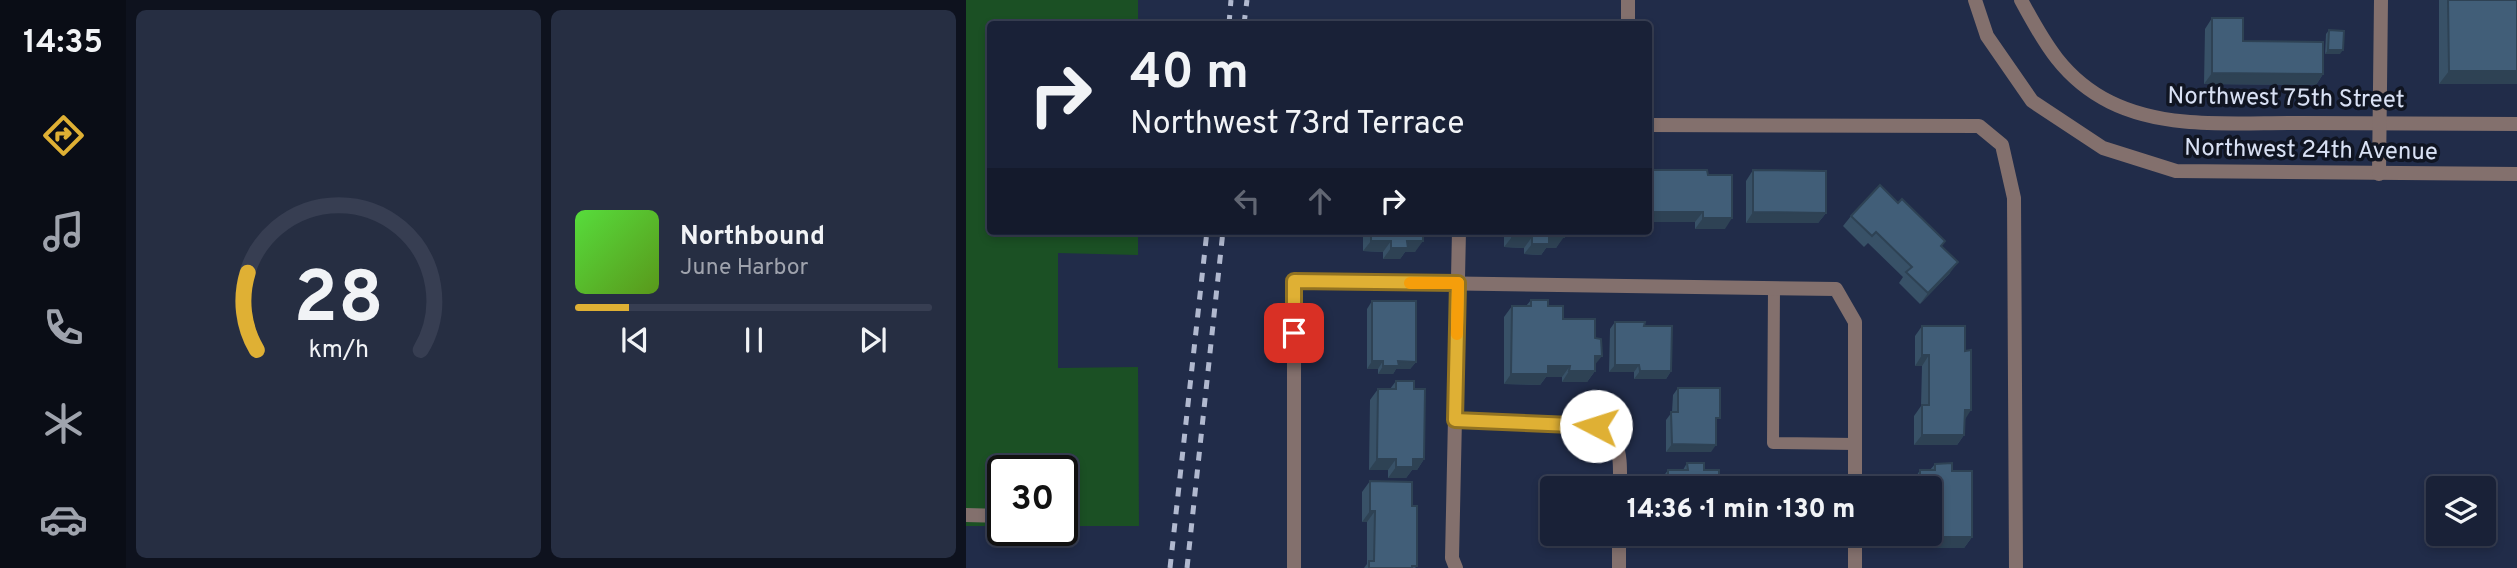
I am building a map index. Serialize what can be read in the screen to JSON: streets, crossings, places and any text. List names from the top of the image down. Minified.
{"streets":{"street":["Northwest 75th Street","Northwest 24th Avenue"]},"page":{"tabs":"14:35","turn":["40 m","Northwest 73rd Terrace"],"song":["Northbound","June Harbor"],"limit":"30","trip":"14:36 · 1 min · 130 m","gauge":["28","km/h"]}}
